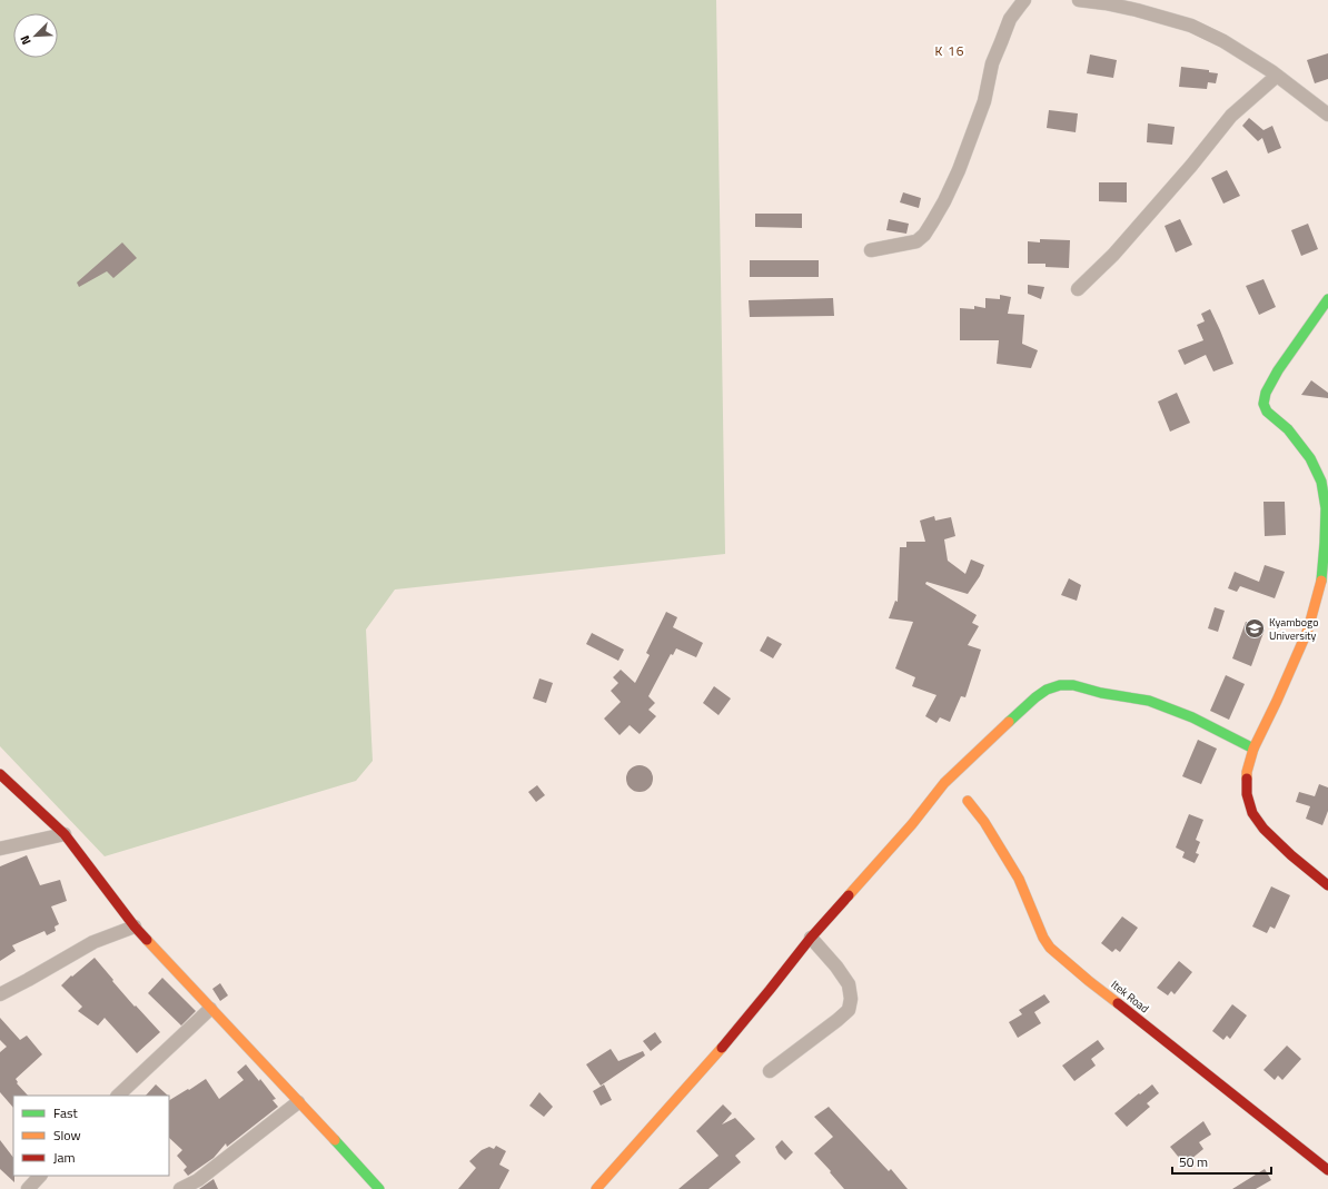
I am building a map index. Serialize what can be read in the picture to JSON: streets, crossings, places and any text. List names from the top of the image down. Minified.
{"streets":{"street":["Itek Road"]},"districts":["K 16"],"places":{"school or university":["Kyambogo University"]},"legend":["Fast","Slow","Jam"],"scale_bar":"50 m","north":"bottom left"}
